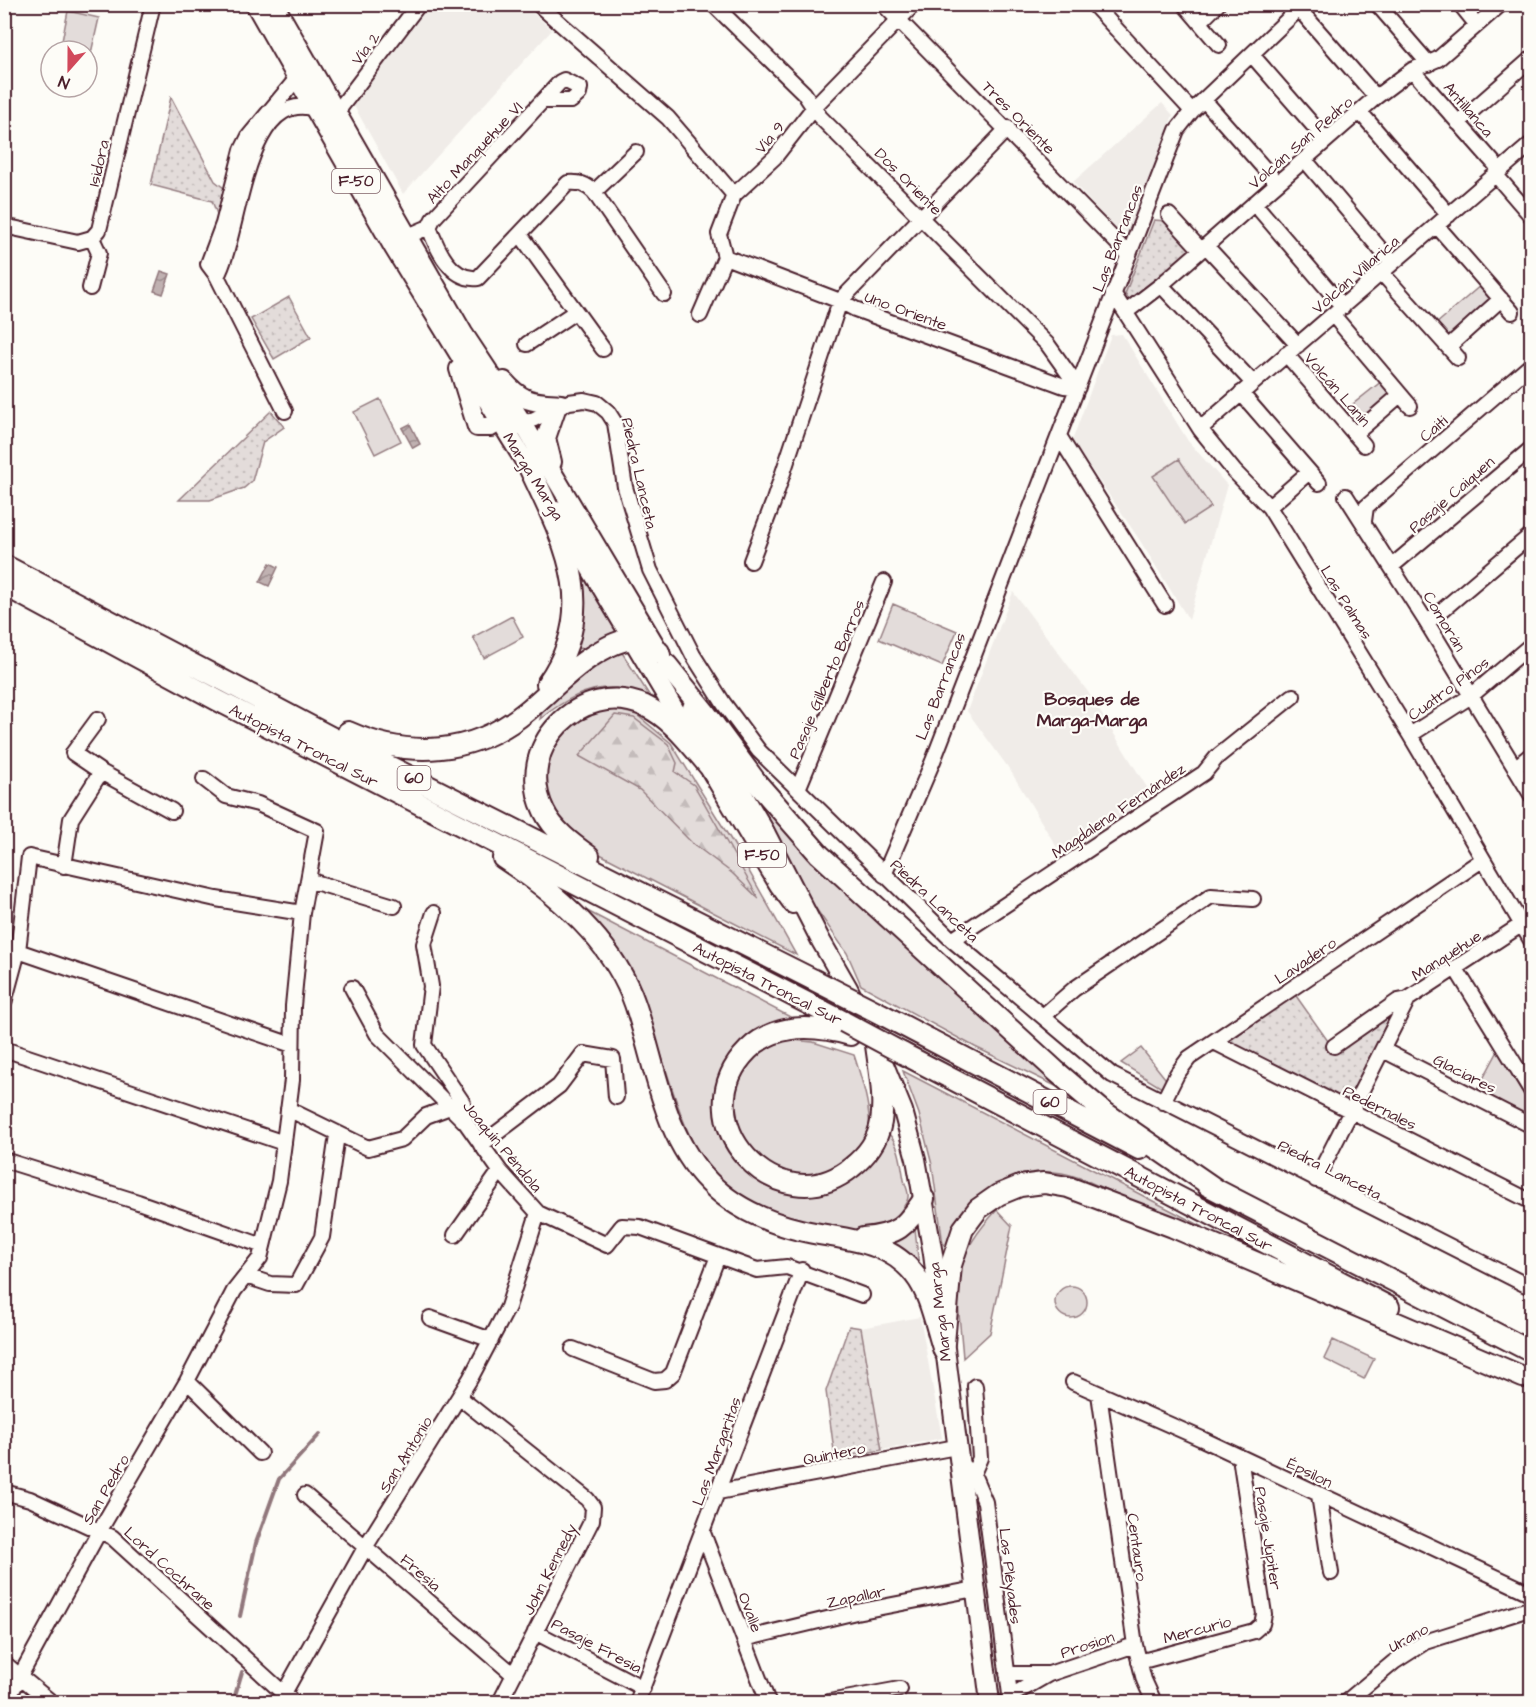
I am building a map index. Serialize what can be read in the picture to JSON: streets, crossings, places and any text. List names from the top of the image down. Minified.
{"streets":{"highway":["Autopista Troncal Sur","60"],"main road":["F-50","Marga Marga"],"street":["Vía 2","Antillanca","Tres Oriente","Vía 9","Volcán San Pedro","Alto Manquehue VI","Isidora","Dos Oriente","Las Barrancas","Volcán Villarica","Uno Oriente","Volcán Lanín","Caiti","Piedra Lanceta","Pasaje Caiquen","Las Palmas","Comorán","Pasaje Gilberto Barros","Cuatro Pinos","Magdalena Fernández","Manquehue","Lavadero","Glaciares","Pedernales","Joaquín Péndola","Las Margaritas","Quintero","San Antonio","Épsilon","San Pedro","Pasaje Júpiter","Centauro","Lord Cochrane","John Kennedy","Fresia","Las Pléyades","Zapallar","Ovalle","Mercurio","Urano","Prosion","Pasaje Fresia"]},"crossings":[["Vía 2","Marga Marga"],["Antillanca","Volcán San Pedro"],["Antillanca","Volcán Villarica"],["Tres Oriente","Vía 9"],["Tres Oriente","Las Barrancas"],["Vía 9","Dos Oriente"],["Vía 9","Uno Oriente"],["Volcán San Pedro","Las Palmas"],["Alto Manquehue VI","Marga Marga"],["Dos Oriente","Las Barrancas"],["Dos Oriente","Uno Oriente"],["Las Barrancas","Uno Oriente"],["Las Barrancas","Piedra Lanceta"],["Las Barrancas","Las Palmas"],["Volcán Villarica","Volcán Lanín"],["Volcán Villarica","Las Palmas"],["Caiti","Comorán"],["Piedra Lanceta","Marga Marga"],["Piedra Lanceta","Pasaje Gilberto Barros"],["Piedra Lanceta","Magdalena Fernández"],["Piedra Lanceta","Manquehue"],["Piedra Lanceta","Lavadero"],["Marga Marga","Quintero"],["Marga Marga","Las Pléyades"],["Marga Marga","Zapallar"],["Pasaje Caiquen","Comorán"],["Las Palmas","Cuatro Pinos"],["Las Palmas","Manquehue"],["Las Palmas","Lavadero"],["Comorán","Cuatro Pinos"],["Manquehue","Glaciares"],["Manquehue","Pedernales"],["Lavadero","Pedernales"],["Joaquín Péndola","Las Margaritas"],["Joaquín Péndola","San Antonio"],["Las Margaritas","Quintero"],["Las Margaritas","Ovalle"],["Las Margaritas","Pasaje Fresia"],["Quintero","Las Pléyades"],["San Antonio","Lord Cochrane"],["San Antonio","John Kennedy"],["San Antonio","Fresia"],["Épsilon","Pasaje Júpiter"],["Épsilon","Centauro"],["San Pedro","Lord Cochrane"],["Pasaje Júpiter","Mercurio"],["Centauro","Mercurio"],["Centauro","Prosion"],["John Kennedy","Fresia"],["John Kennedy","Pasaje Fresia"],["Las Pléyades","Prosion"],["Zapallar","Ovalle"]],"districts":["Bosques de Marga-Marga"],"north":"bottom"}
